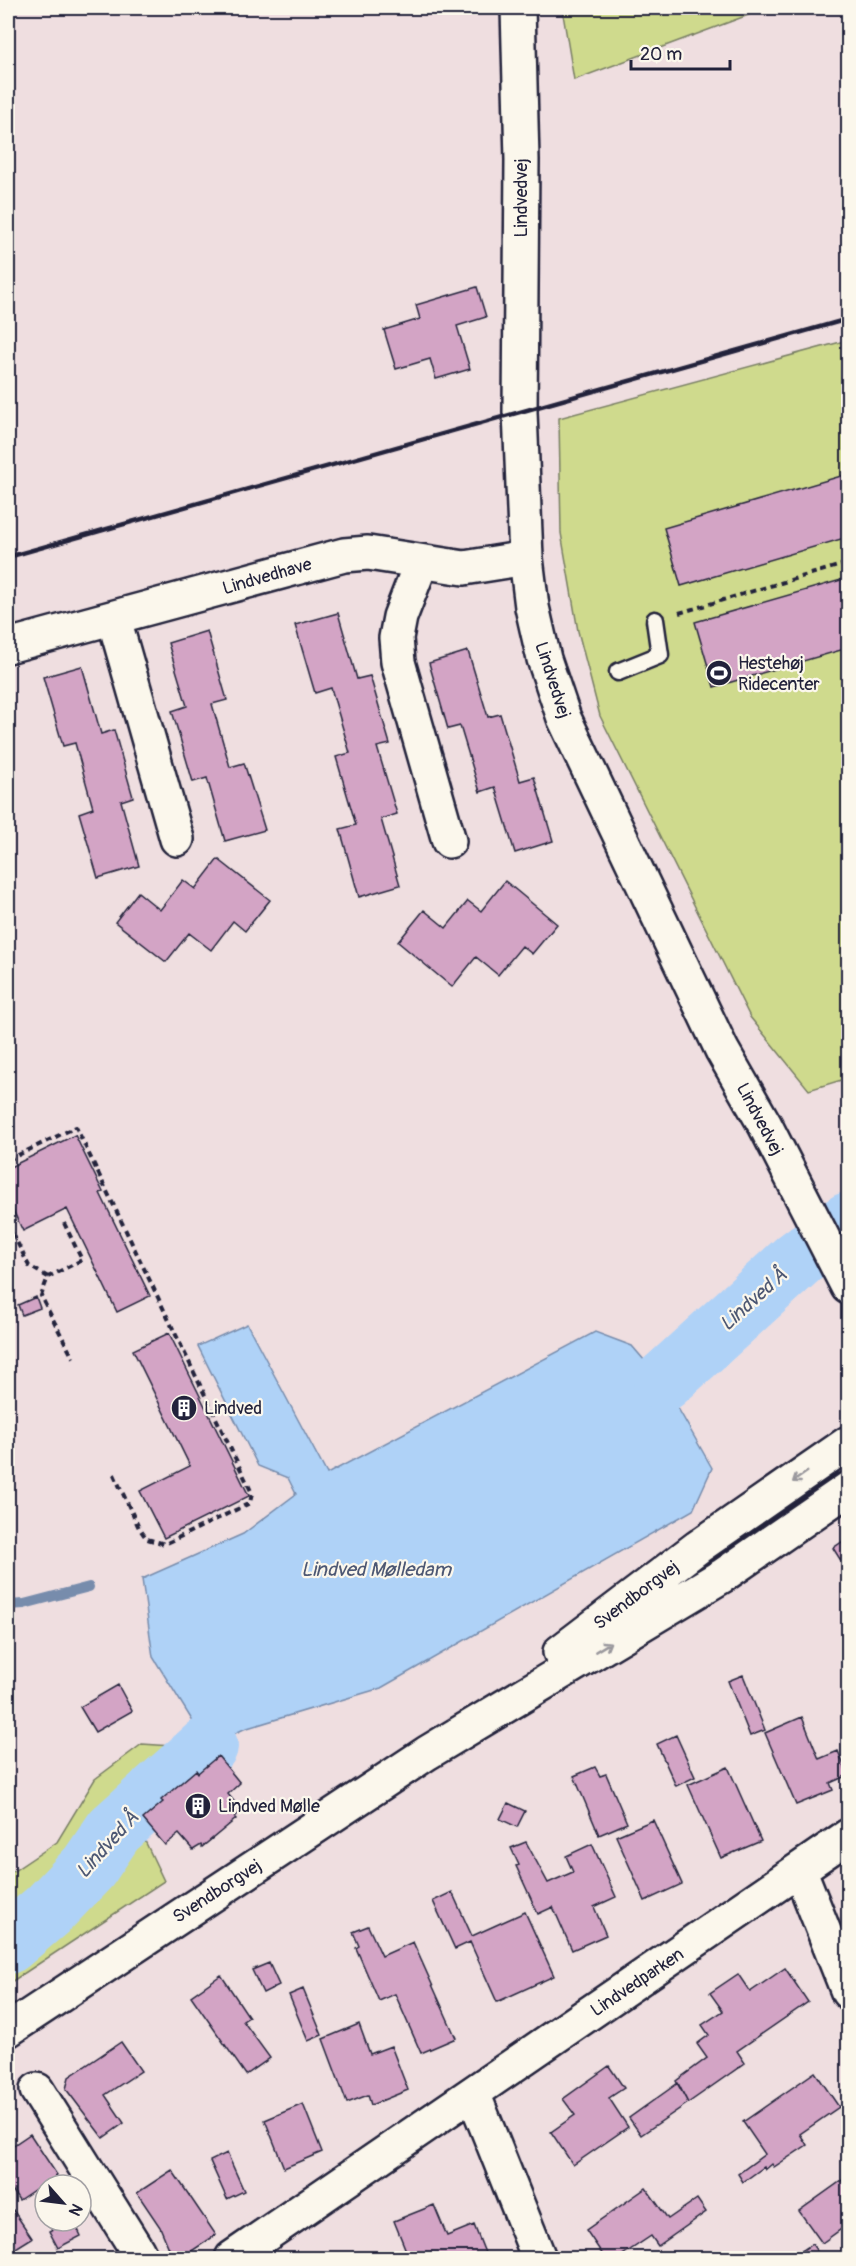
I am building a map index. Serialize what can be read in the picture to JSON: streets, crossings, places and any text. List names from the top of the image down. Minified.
{"streets":{"street":["Lindvedvej","Lindvedhave","Svendborgvej","Lindvedparken"]},"crossings":[["Lindvedvej","Lindvedhave"]],"water":["Lindved Å","Lindved Mølledam"],"places":{"sports":["Hestehøj Ridecenter"],"building":["Lindved","Lindved Mølle"]},"scale_bar":"20 m","north":"bottom right"}
